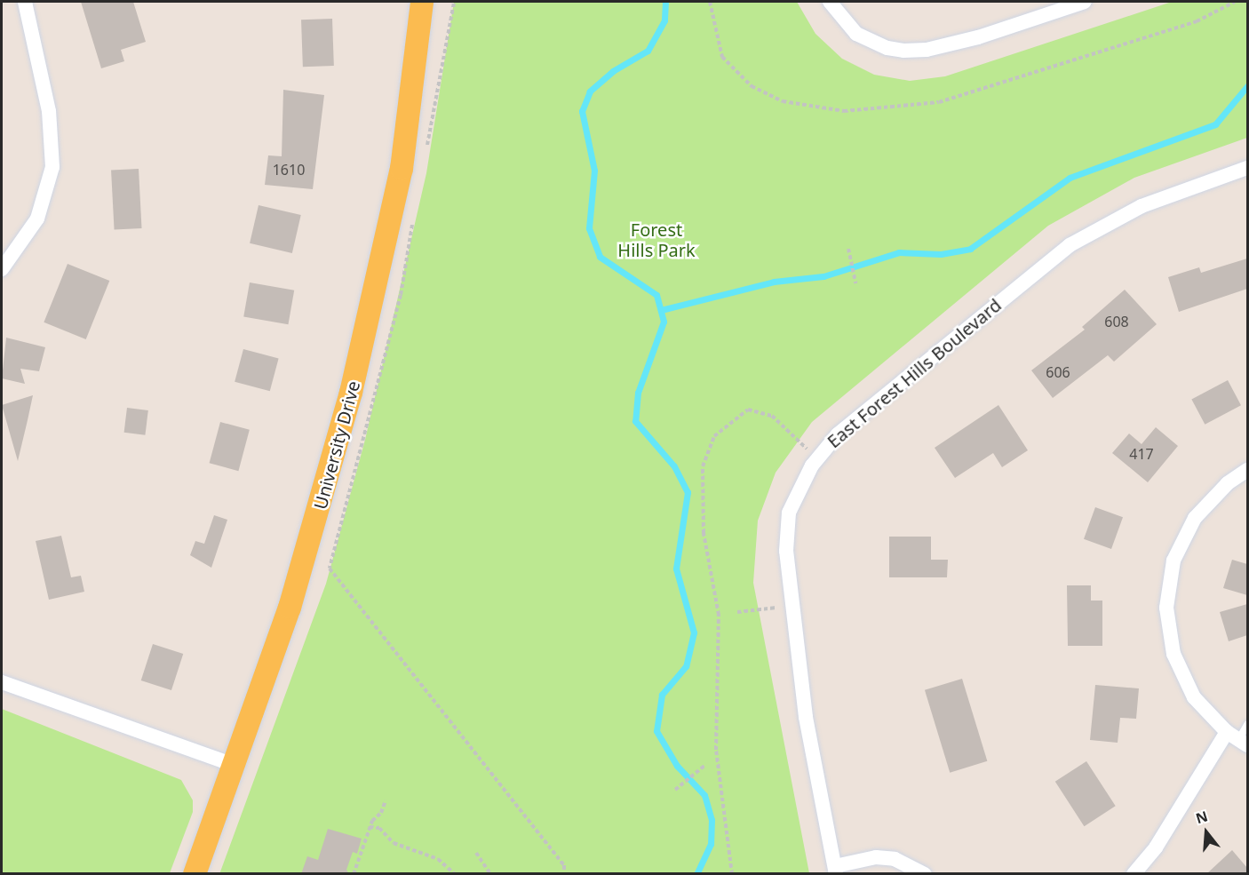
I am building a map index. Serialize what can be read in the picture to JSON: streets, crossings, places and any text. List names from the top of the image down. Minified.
{"streets":{"main road":["University Drive"],"street":["East Forest Hills Boulevard"]},"parks":["Forest Hills Park"],"house_numbers":["1610","608","606","417"],"north":"top"}
